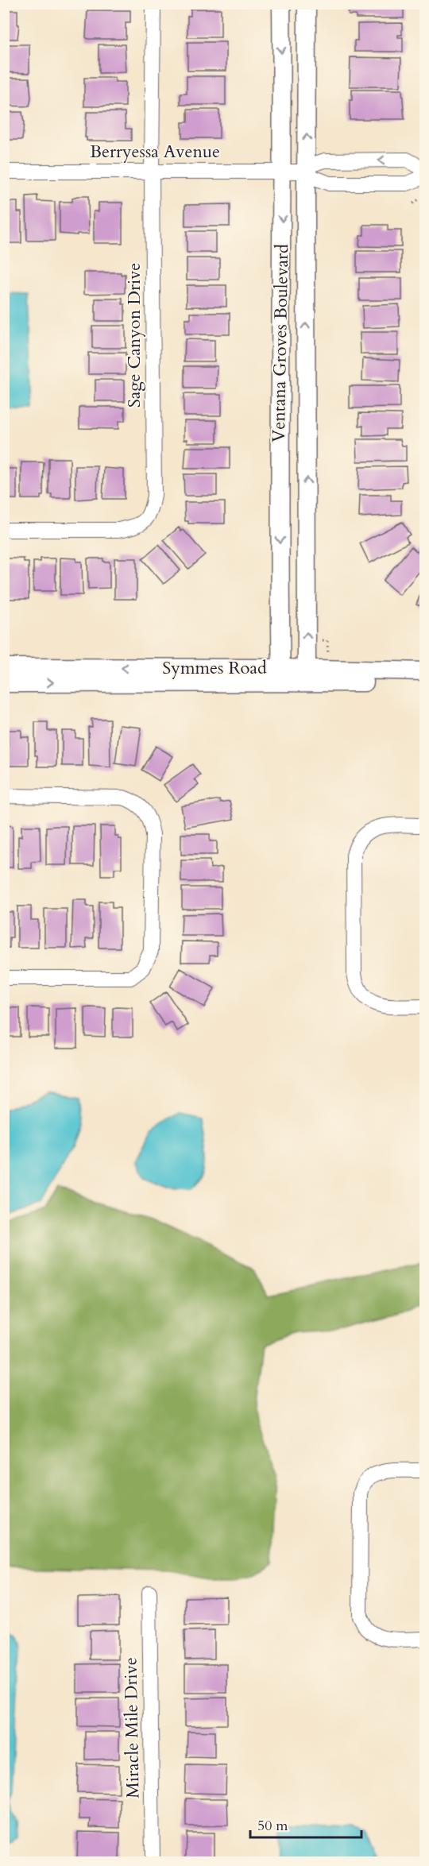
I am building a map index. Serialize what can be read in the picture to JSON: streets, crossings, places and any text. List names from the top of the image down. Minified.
{"streets":{"street":["Berryessa Avenue","Sage Canyon Drive","Ventana Groves Boulevard","Symmes Road","Miracle Mile Drive"]},"crossings":[["Berryessa Avenue","Sage Canyon Drive"],["Berryessa Avenue","Ventana Groves Boulevard"],["Ventana Groves Boulevard","Symmes Road"]],"scale_bar":"50 m"}
